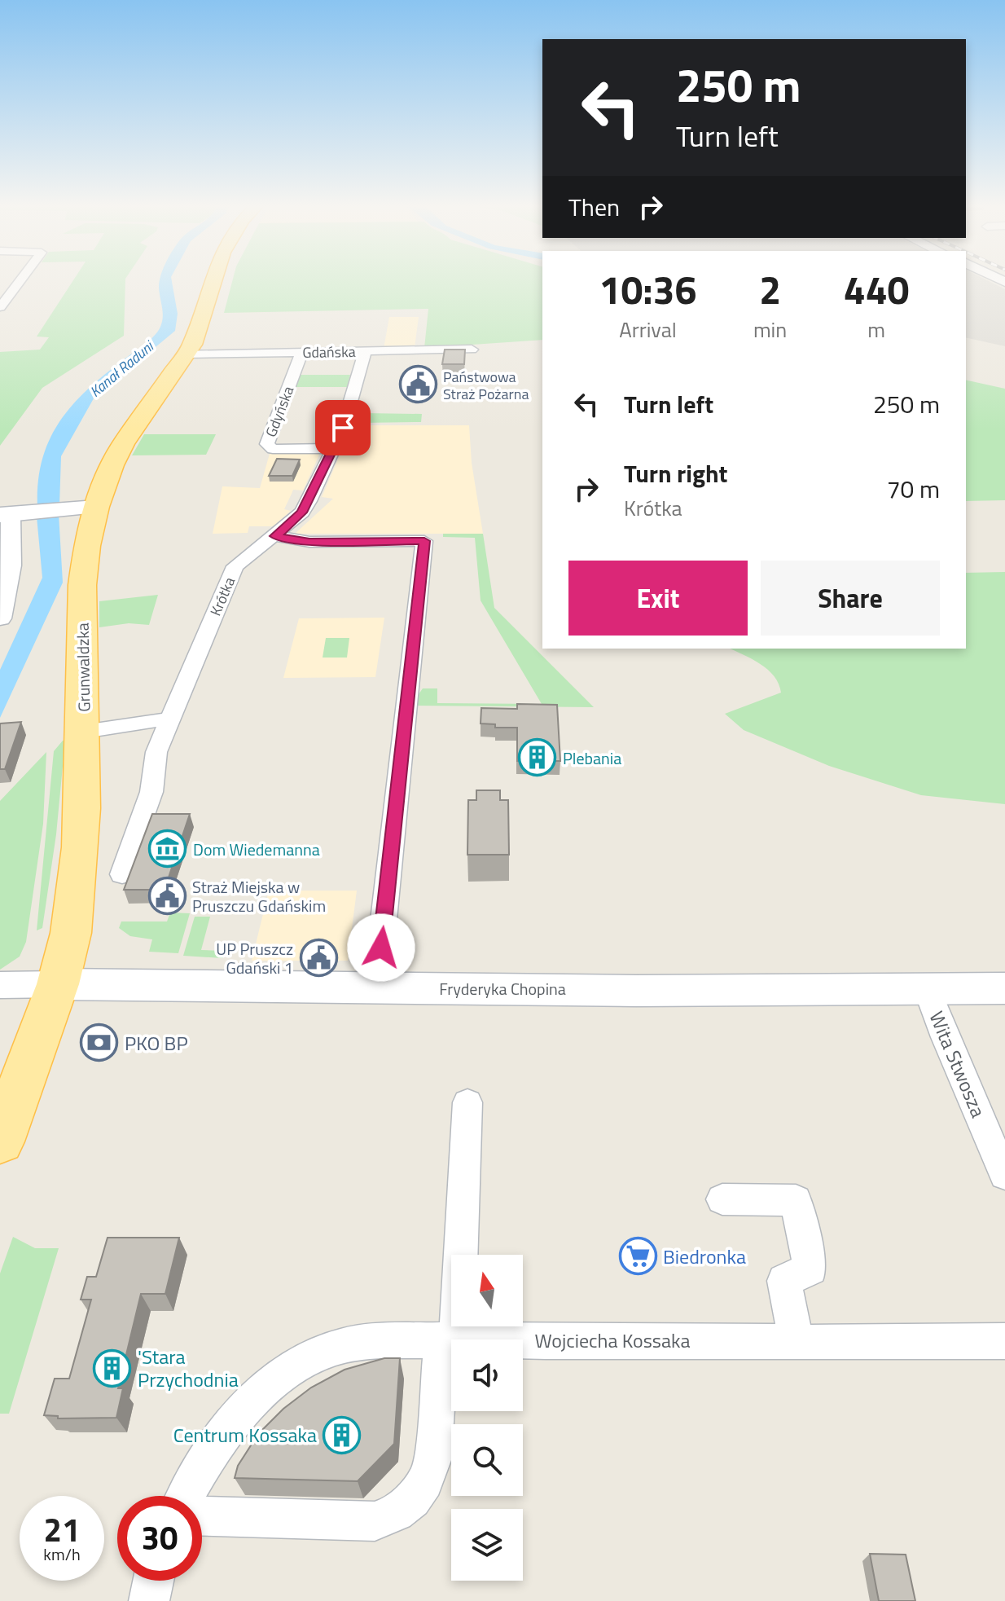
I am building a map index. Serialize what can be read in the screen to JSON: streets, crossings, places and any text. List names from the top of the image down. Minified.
{"streets":{"main road":["Grunwaldzka","Fryderyka Chopina"],"street":["Gdańska","Gdyńska","Krótka","Wita Stwosza","Wojciecha Kossaka"]},"crossings":[["Gdańska","Gdyńska"],["Gdańska","Krótka"],["Gdańska","Grunwaldzka"],["Gdyńska","Krótka"],["Grunwaldzka","Fryderyka Chopina"],["Fryderyka Chopina","Wita Stwosza"]],"water":["Kanał Raduni"],"places":{"public building":["Państwowa Straż Pożarna","Straż Miejska w Pruszczu Gdańskim","UP Pruszcz Gdański 1"],"building":["Plebania","'Stara Przychodnia","Centrum Kossaka"],"museum":["Dom Wiedemanna"],"bank":["PKO BP"],"supermarket":["Biedronka"]},"north":"top","page":{"turn":["250 m","Turn left"],"then":"Then","eta":["10:36","Arrival","2","min","440","m"],"list":[{"name":"Turn left","value":"250 m"},{"name":"Turn right","note":"Krótka","value":"70 m"}],"buttons":["Exit","Share"],"speed":"21 km/h","limit":"30"}}
